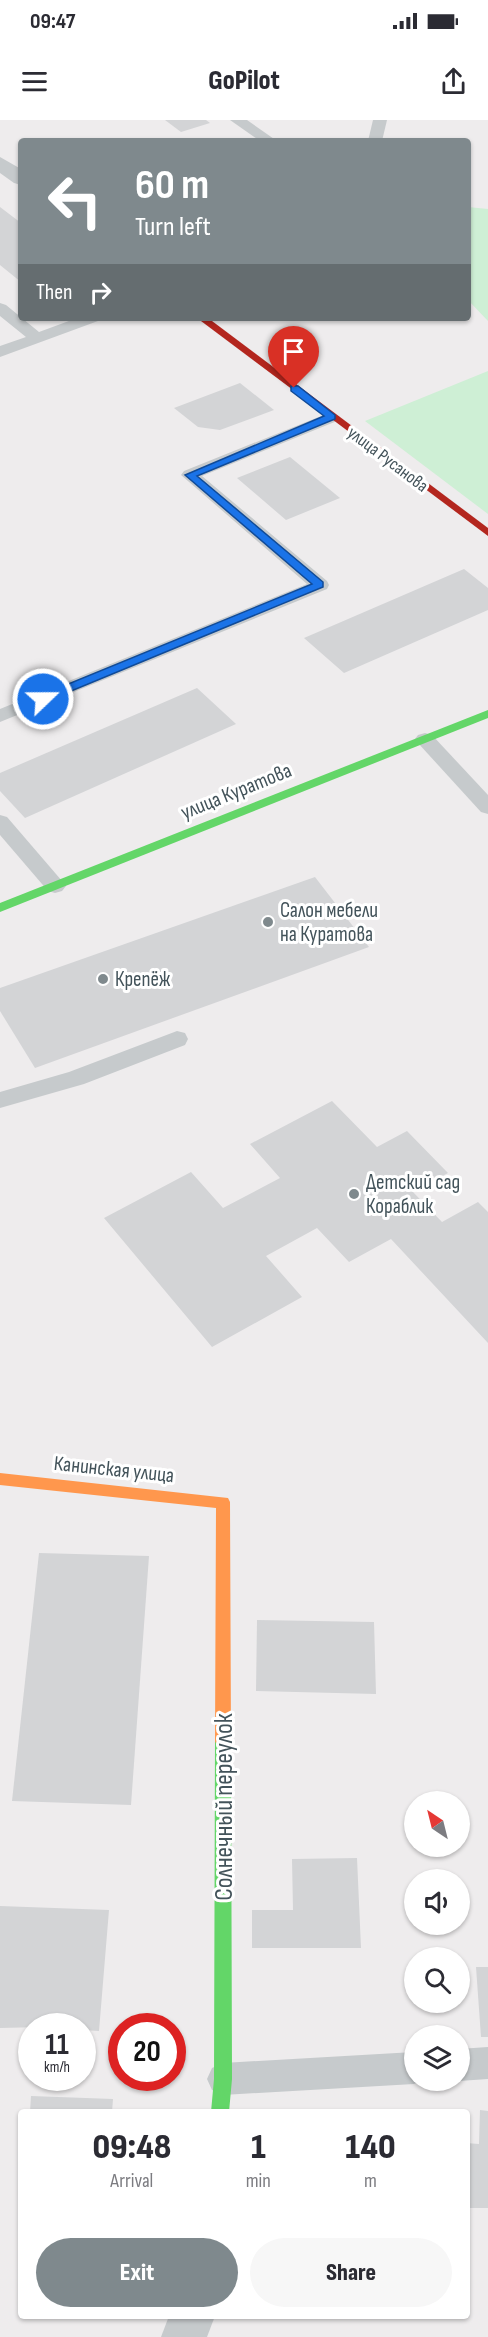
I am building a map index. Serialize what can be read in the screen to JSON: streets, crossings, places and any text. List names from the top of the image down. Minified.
{"streets":{"street":["улица Русанова","улица Куратова","Канинская улица","Солнечный переулок"]},"crossings":[["Канинская улица","Солнечный переулок"]],"places":["Салон мебели на Куратова","Крепёж","Детский сад Кораблик"],"north":"top left","page":{"status":"09:47","header":"GoPilot","turn":["60 m","Turn left"],"then":"Then","speed":"11 km/h","limit":"20","eta":["09:48","Arrival","1","min","140","m"],"buttons":["Exit","Share"]}}
